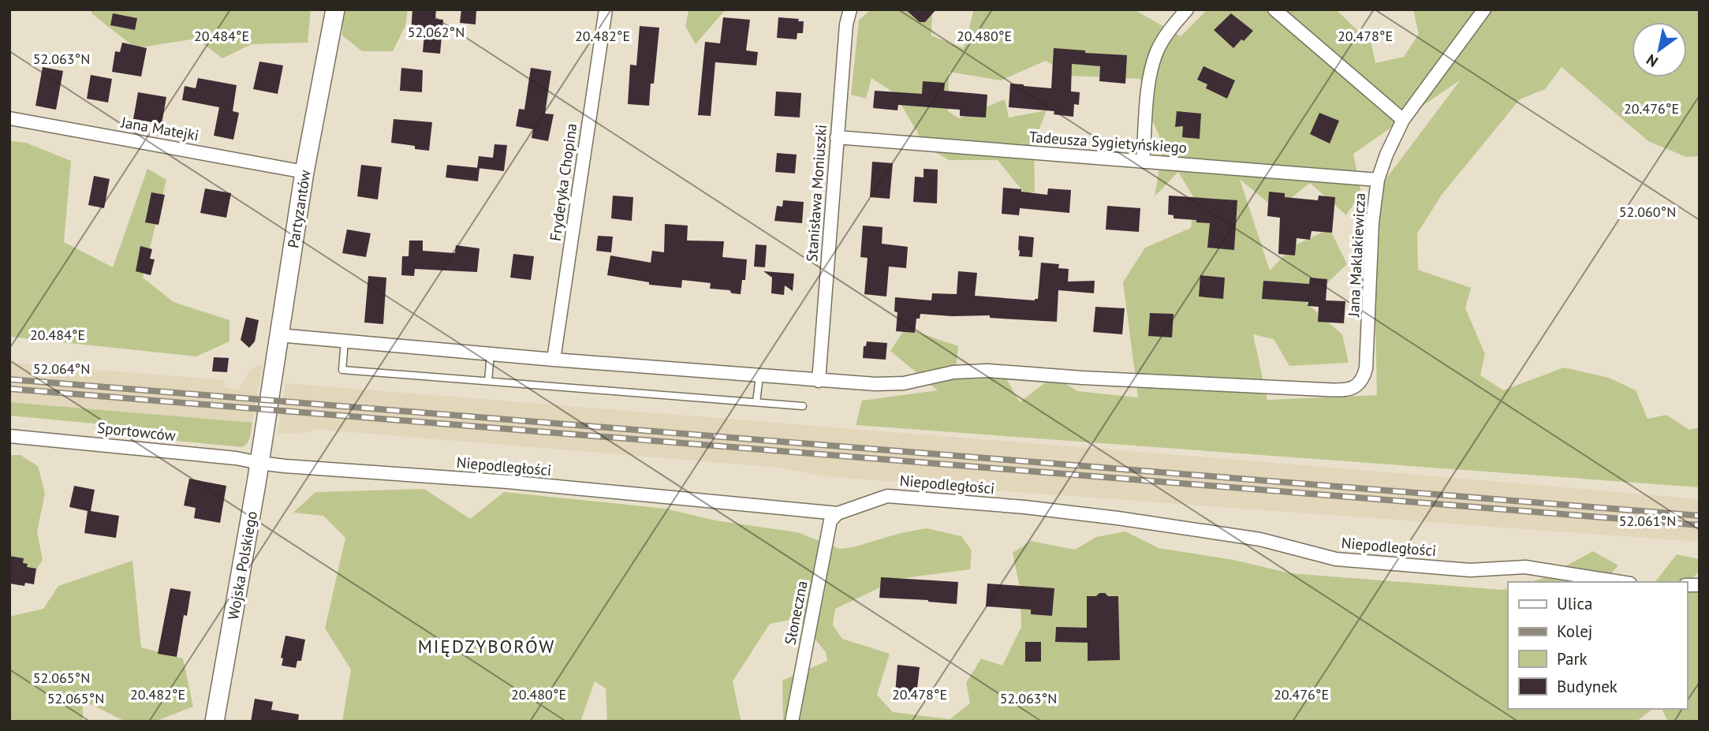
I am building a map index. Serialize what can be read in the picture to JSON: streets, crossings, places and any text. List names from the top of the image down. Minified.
{"streets":{"street":["Jana Matejki","Tadeusza Sygietyńskiego","Fryderyka Chopina","Stanisława Moniuszki","Partyzantów","Jana Maklakiewicza","Sportowców","Niepodległości","Wojska Polskiego","Słoneczna"]},"crossings":[["Jana Matejki","Partyzantów"],["Tadeusza Sygietyńskiego","Stanisława Moniuszki"],["Tadeusza Sygietyńskiego","Jana Maklakiewicza"],["Stanisława Moniuszki","Jana Maklakiewicza"],["Partyzantów","Wojska Polskiego"],["Sportowców","Niepodległości"],["Sportowców","Wojska Polskiego"],["Niepodległości","Wojska Polskiego"],["Niepodległości","Słoneczna"]],"districts":["MIĘDZYBORÓW"],"legend":["Ulica","Kolej","Park","Budynek"],"north":"bottom left","coordinates":["52.062°N","20.484°E","20.482°E","20.478°E","20.480°E","52.063°N","20.476°E","52.060°N","52.064°N","52.061°N","52.065°N"]}
